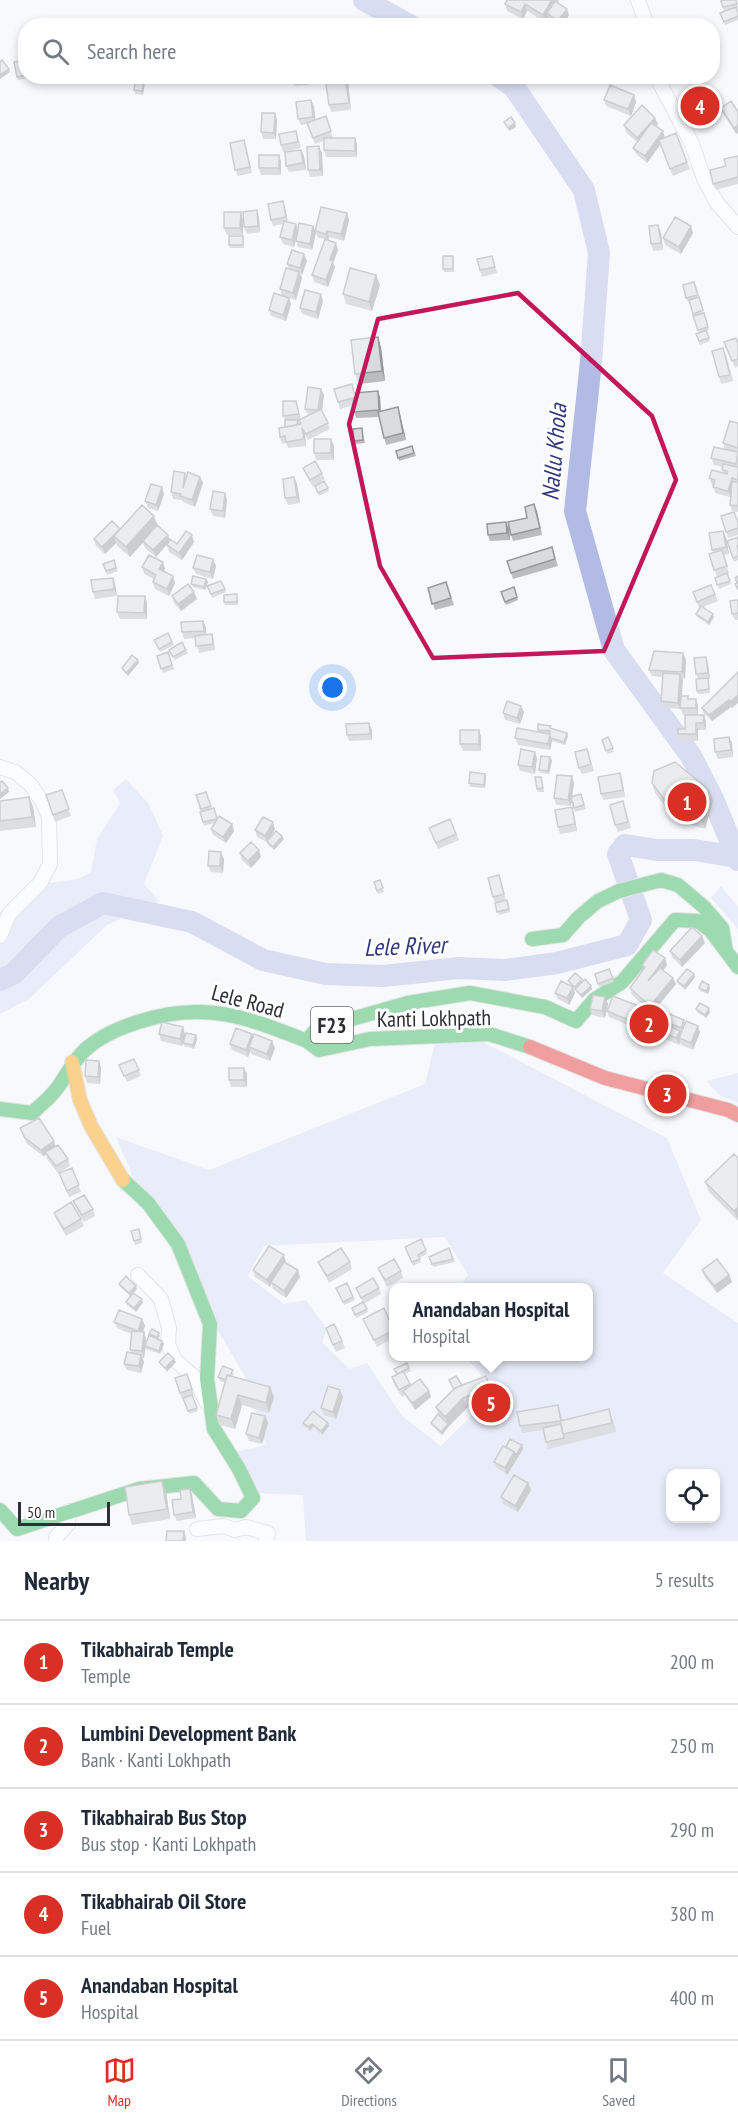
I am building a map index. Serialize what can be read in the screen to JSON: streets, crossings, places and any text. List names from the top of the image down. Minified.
{"streets":{"street":["Lele Road","Kanti Lokhpath","F23"]},"crossings":[["Lele Road","Kanti Lokhpath"]],"water":["Nallu Khola","Lele River"],"scale_bar":"50 m","page":{"search":"Search here","pins":["4","1","2","3","5"],"popup":["Anandaban Hospital","Hospital"],"scale":"50 m","heading":["Nearby","5 results"],"list":[{"mark":"1","name":"Tikabhairab Temple","note":"Temple","value":"200 m"},{"mark":"2","name":"Lumbini Development Bank","note":"Bank · Kanti Lokhpath","value":"250 m"},{"mark":"3","name":"Tikabhairab Bus Stop","note":"Bus stop · Kanti Lokhpath","value":"290 m"},{"mark":"4","name":"Tikabhairab Oil Store","note":"Fuel","value":"380 m"},{"mark":"5","name":"Anandaban Hospital","note":"Hospital","value":"400 m"}],"nav":["Map","Directions","Saved"]}}
